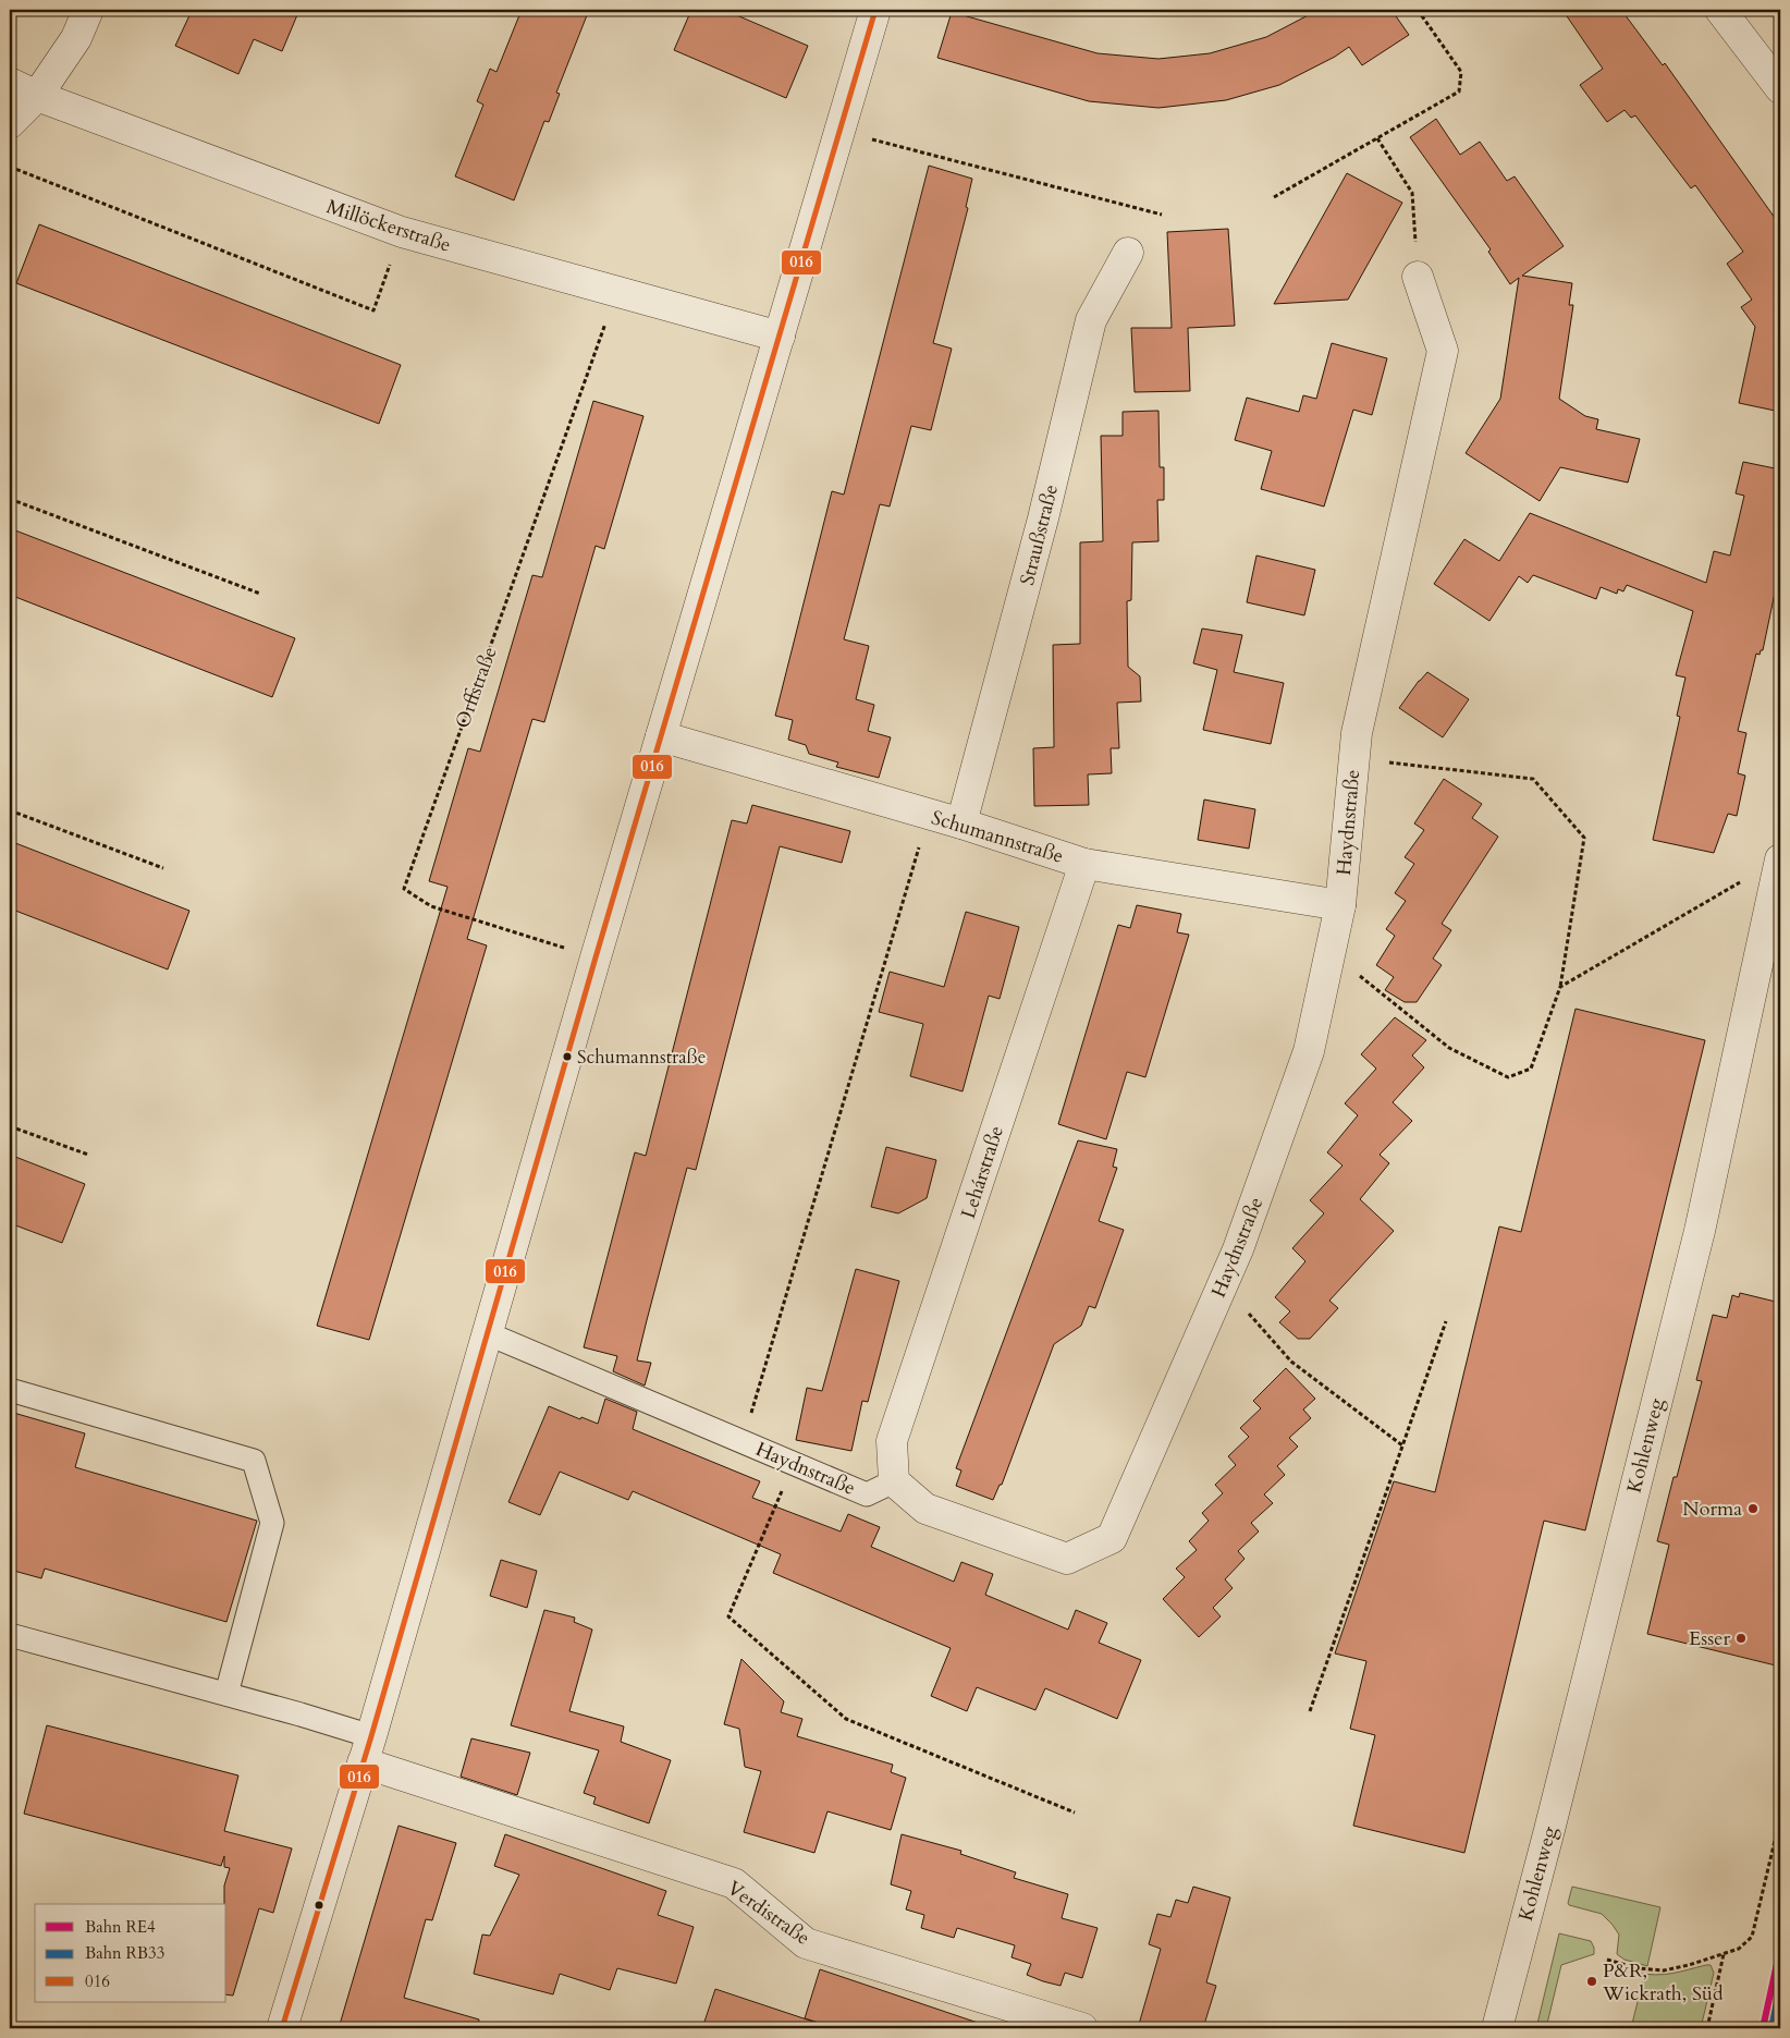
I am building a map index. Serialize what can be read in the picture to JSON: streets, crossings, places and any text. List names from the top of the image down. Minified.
{"streets":{"street":["Millöckerstraße","Straußstraße","Haydnstraße","Schumannstraße","Lehárstraße","Kohlenweg","Verdistraße"],"path":["Orffstraße"]},"crossings":[["Millöckerstraße","Orffstraße"],["Straußstraße","Schumannstraße"],["Haydnstraße","Schumannstraße"],["Haydnstraße","Lehárstraße"],["Schumannstraße","Lehárstraße"]],"places":["Schumannstraße","Norma","Esser","P&R, Wickrath, Süd"],"lines":["transit line 016","rail line RE4","rail line RB33"],"legend":["Bahn RE4","Bahn RB33","016"]}
